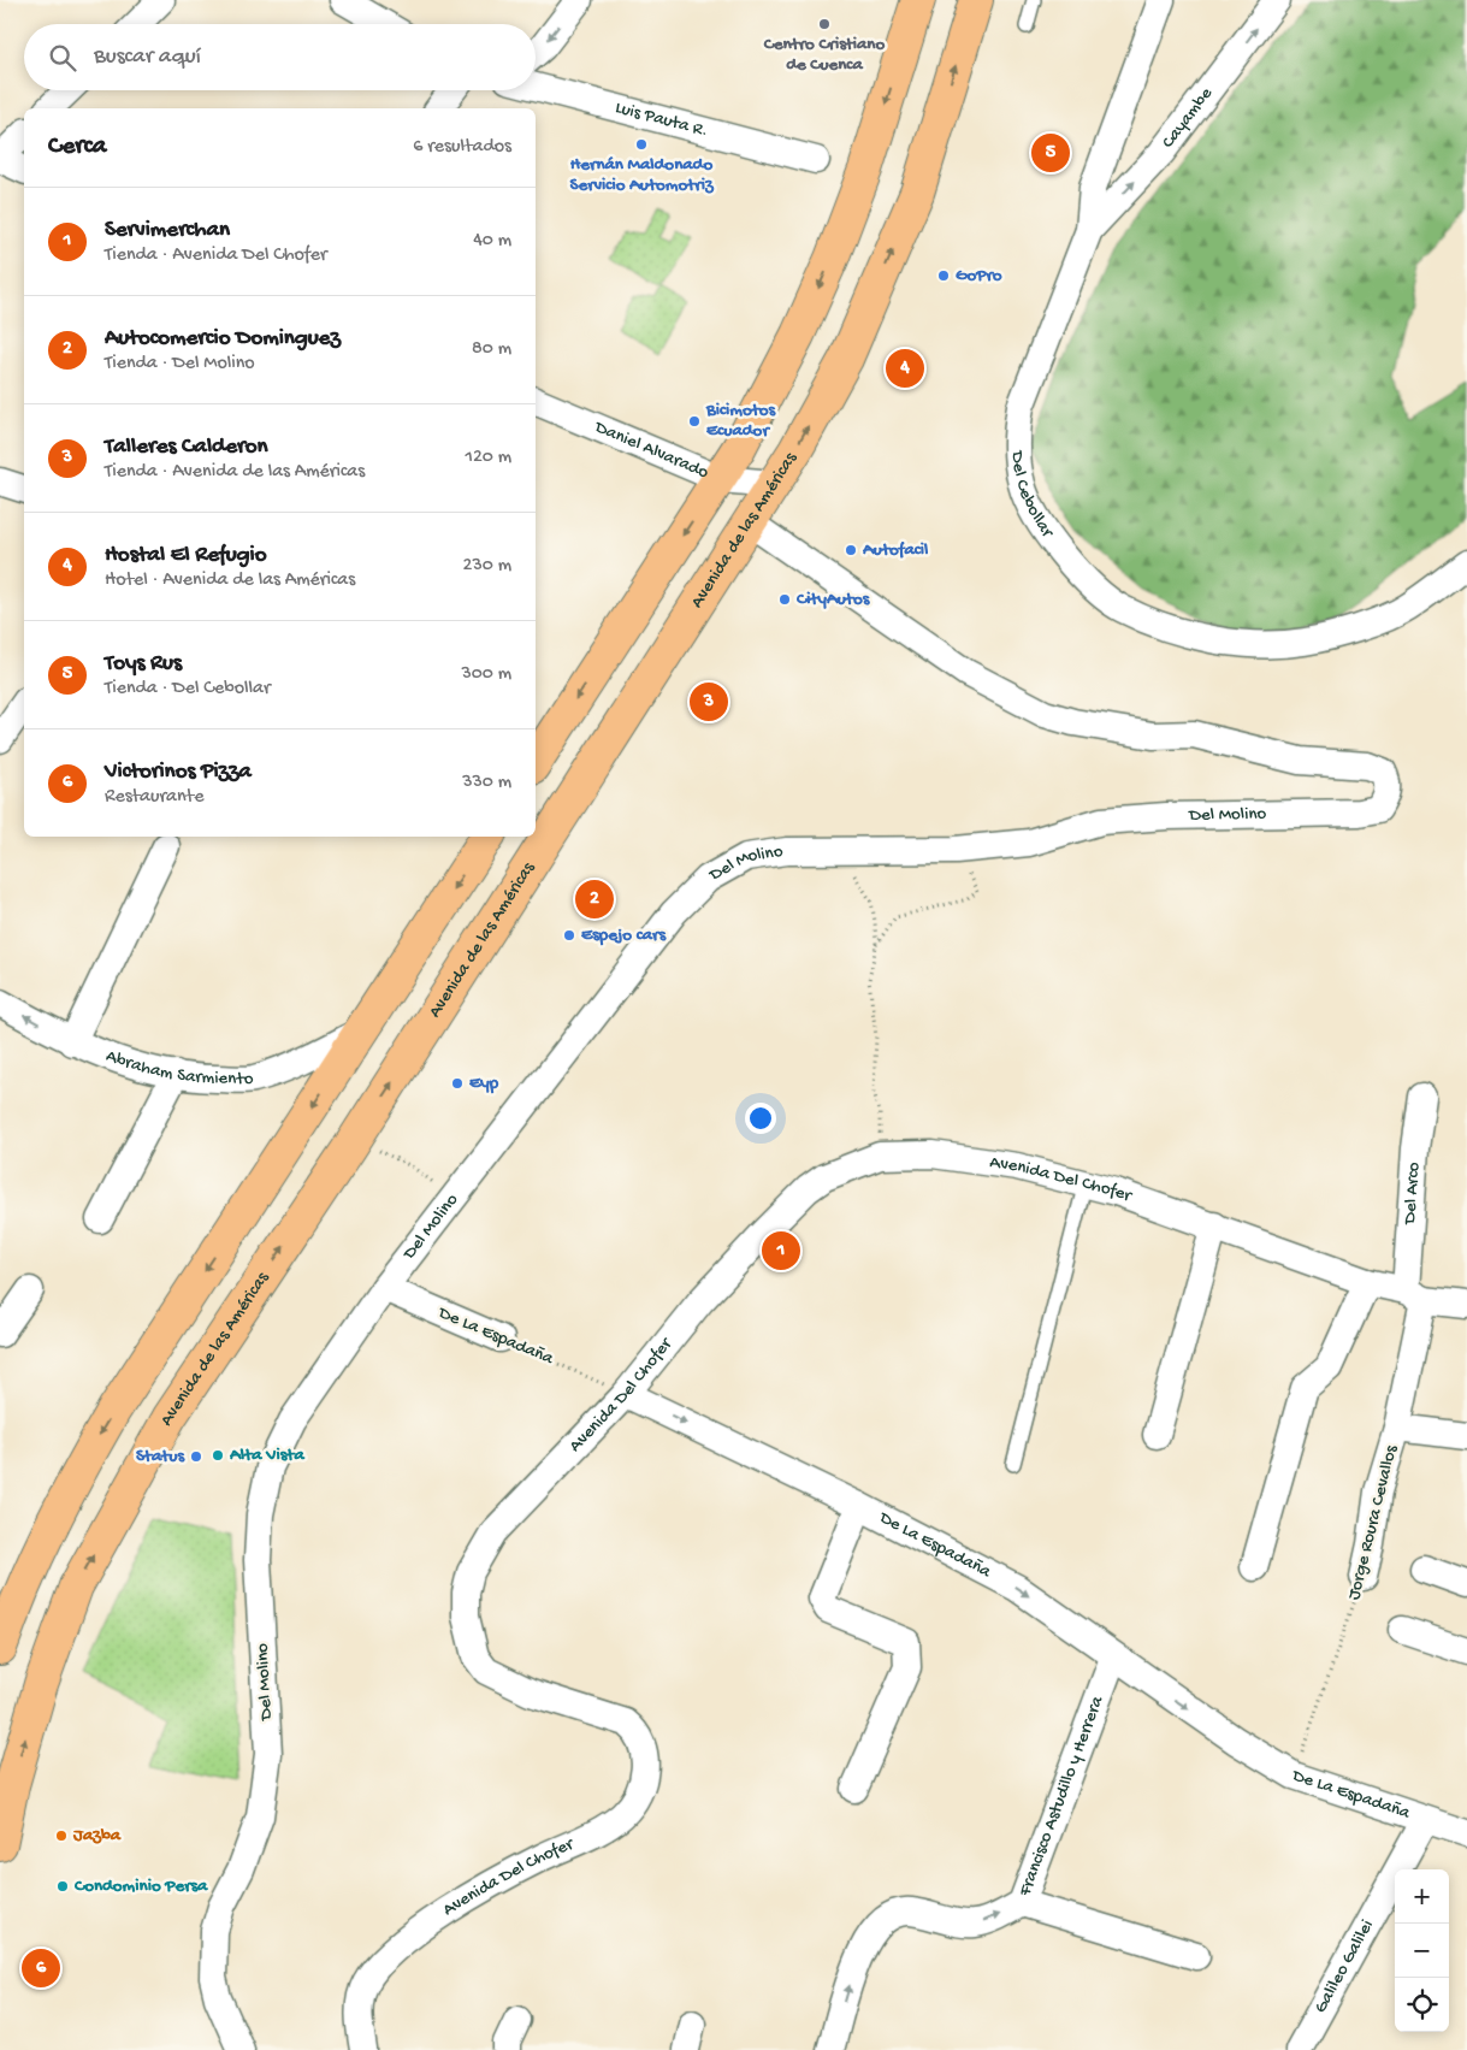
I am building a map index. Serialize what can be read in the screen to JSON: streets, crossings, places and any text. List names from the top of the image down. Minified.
{"streets":{"main road":["Avenida de las Américas"],"street":["Cayambe","Luis Pauta R.","Daniel Alvarado","Del Cebollar","Del Molino","Abraham Sarmiento","Avenida Del Chofer","Del Arco","De La Espadaña","Jorge Roura Cevallos","Francisco Astudillo y Herrera","Galileo Galilei"]},"crossings":[["Cayambe","Del Cebollar"],["Daniel Alvarado","Avenida de las Américas"],["Avenida de las Américas","Del Molino"],["Del Molino","De La Espadaña"],["Avenida Del Chofer","Del Arco"],["Avenida Del Chofer","De La Espadaña"],["Avenida Del Chofer","Jorge Roura Cevallos"],["Del Arco","Jorge Roura Cevallos"],["De La Espadaña","Jorge Roura Cevallos"],["De La Espadaña","Francisco Astudillo y Herrera"],["De La Espadaña","Galileo Galilei"]],"one_way":["Cayambe","De La Espadaña","Francisco Astudillo y Herrera"],"places":["Centro Cristiano de Cuenca","Hernán Maldonado Servicio Automotriz","GoPro","Bicimotos Ecuador","Autofacil","CityAutos","Espejo cars","Eyp","Alta Vista","Status","Jazba","Condominio Persa"],"page":{"search":"Buscar aquí","heading":["Cerca","6 resultados"],"pins":["5","4","3","2","1","6"],"list":[{"mark":"1","name":"Servimerchan","note":"Tienda · Avenida Del Chofer","value":"40 m"},{"mark":"2","name":"Autocomercio Dominguez","note":"Tienda · Del Molino","value":"80 m"},{"mark":"3","name":"Talleres Calderon","note":"Tienda · Avenida de las Américas","value":"120 m"},{"mark":"4","name":"Hostal El Refugio","note":"Hotel · Avenida de las Américas","value":"230 m"},{"mark":"5","name":"Toys Rus","note":"Tienda · Del Cebollar","value":"300 m"},{"mark":"6","name":"Victorinos Pizza","note":"Restaurante","value":"330 m"}],"map_buttons":["+","−"]}}
